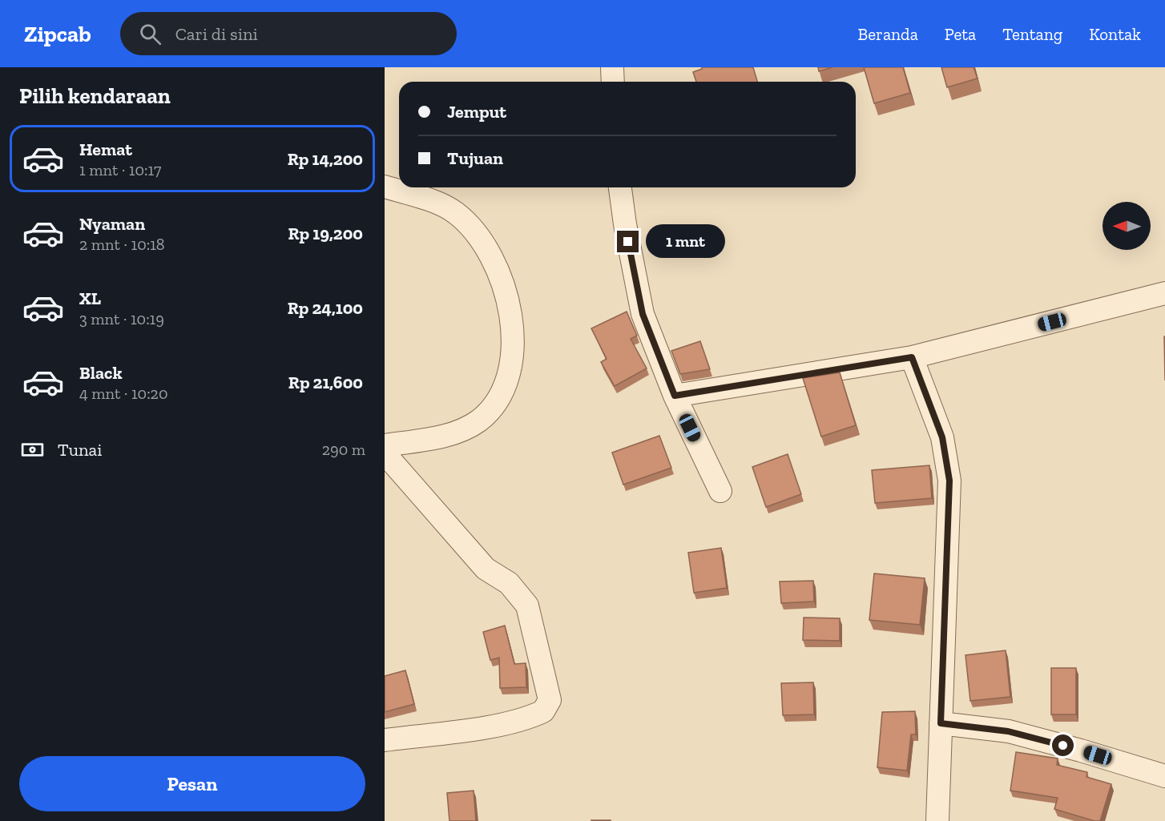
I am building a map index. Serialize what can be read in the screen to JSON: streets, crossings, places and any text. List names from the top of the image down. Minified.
{"north":"left","page":{"header":"Zipcab","search":"Cari di sini","nav":["Beranda","Peta","Tentang","Kontak"],"heading":"Pilih kendaraan","banner":["Jemput","Tujuan"],"list":[{"name":"Hemat","note":"1 mnt · 10:17","value":"Rp 14,200"},{"name":"Nyaman","note":"2 mnt · 10:18","value":"Rp 19,200"},{"name":"XL","note":"3 mnt · 10:19","value":"Rp 24,100"},{"name":"Black","note":"4 mnt · 10:20","value":"Rp 21,600"}],"bubble":"1 mnt","pay":["Tunai","290 m"],"buttons":"Pesan"}}
